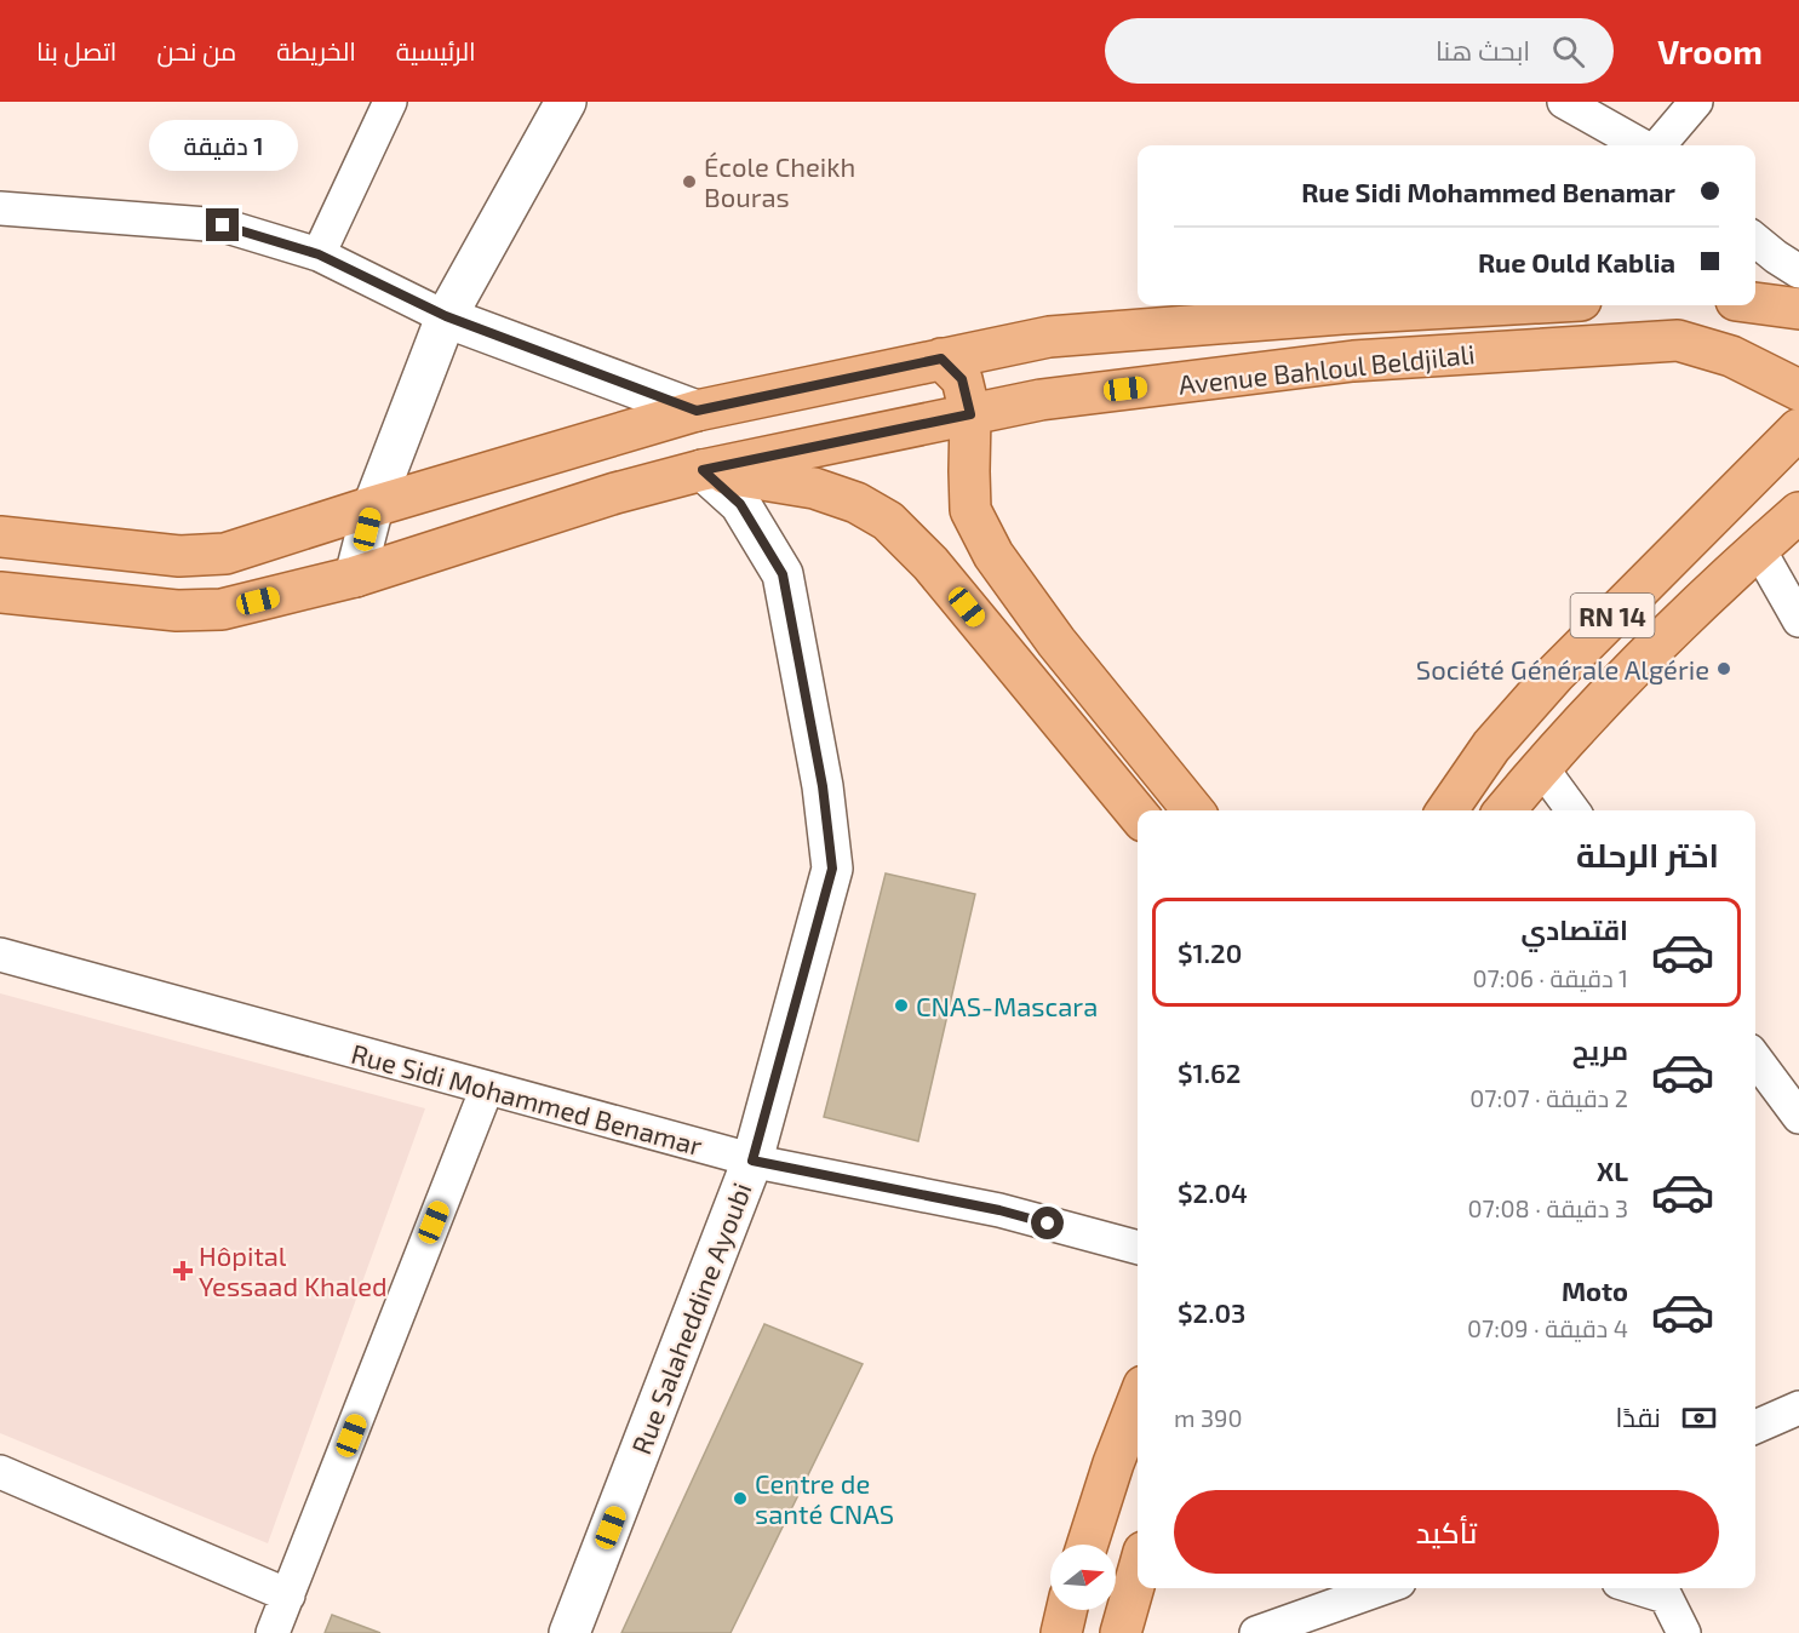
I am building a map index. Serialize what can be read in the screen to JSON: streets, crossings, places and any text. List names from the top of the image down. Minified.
{"streets":{"main road":["Avenue Bahloul Beldjilali","RN 14"],"street":["Rue Sidi Mohammed Benamar","Rue Salaheddine Ayoubi"]},"crossings":[["Avenue Bahloul Beldjilali","Rue Salaheddine Ayoubi"],["Rue Sidi Mohammed Benamar","Rue Salaheddine Ayoubi"]],"places":{"other":["École Cheikh Bouras","Société Générale Algérie","CNAS-Mascara","Centre de santé CNAS"],"health":["Hôpital Yessaad Khaled"]},"north":"right","page":{"header":"Vroom","search":"ابحث هنا","nav":["الرئيسية","الخريطة","من نحن","اتصل بنا"],"bubble":"1 دقيقة","banner":["Rue Sidi Mohammed Benamar","Rue Ould Kablia"],"heading":"اختر الرحلة","list":[{"name":"اقتصادي","note":"1 دقيقة · 07:06","value":"$1.20"},{"name":"مريح","note":"2 دقيقة · 07:07","value":"$1.62"},{"name":"XL","note":"3 دقيقة · 07:08","value":"$2.04"},{"name":"Moto","note":"4 دقيقة · 07:09","value":"$2.03"}],"pay":["نقدًا","390 m"],"buttons":"تأكيد"}}
